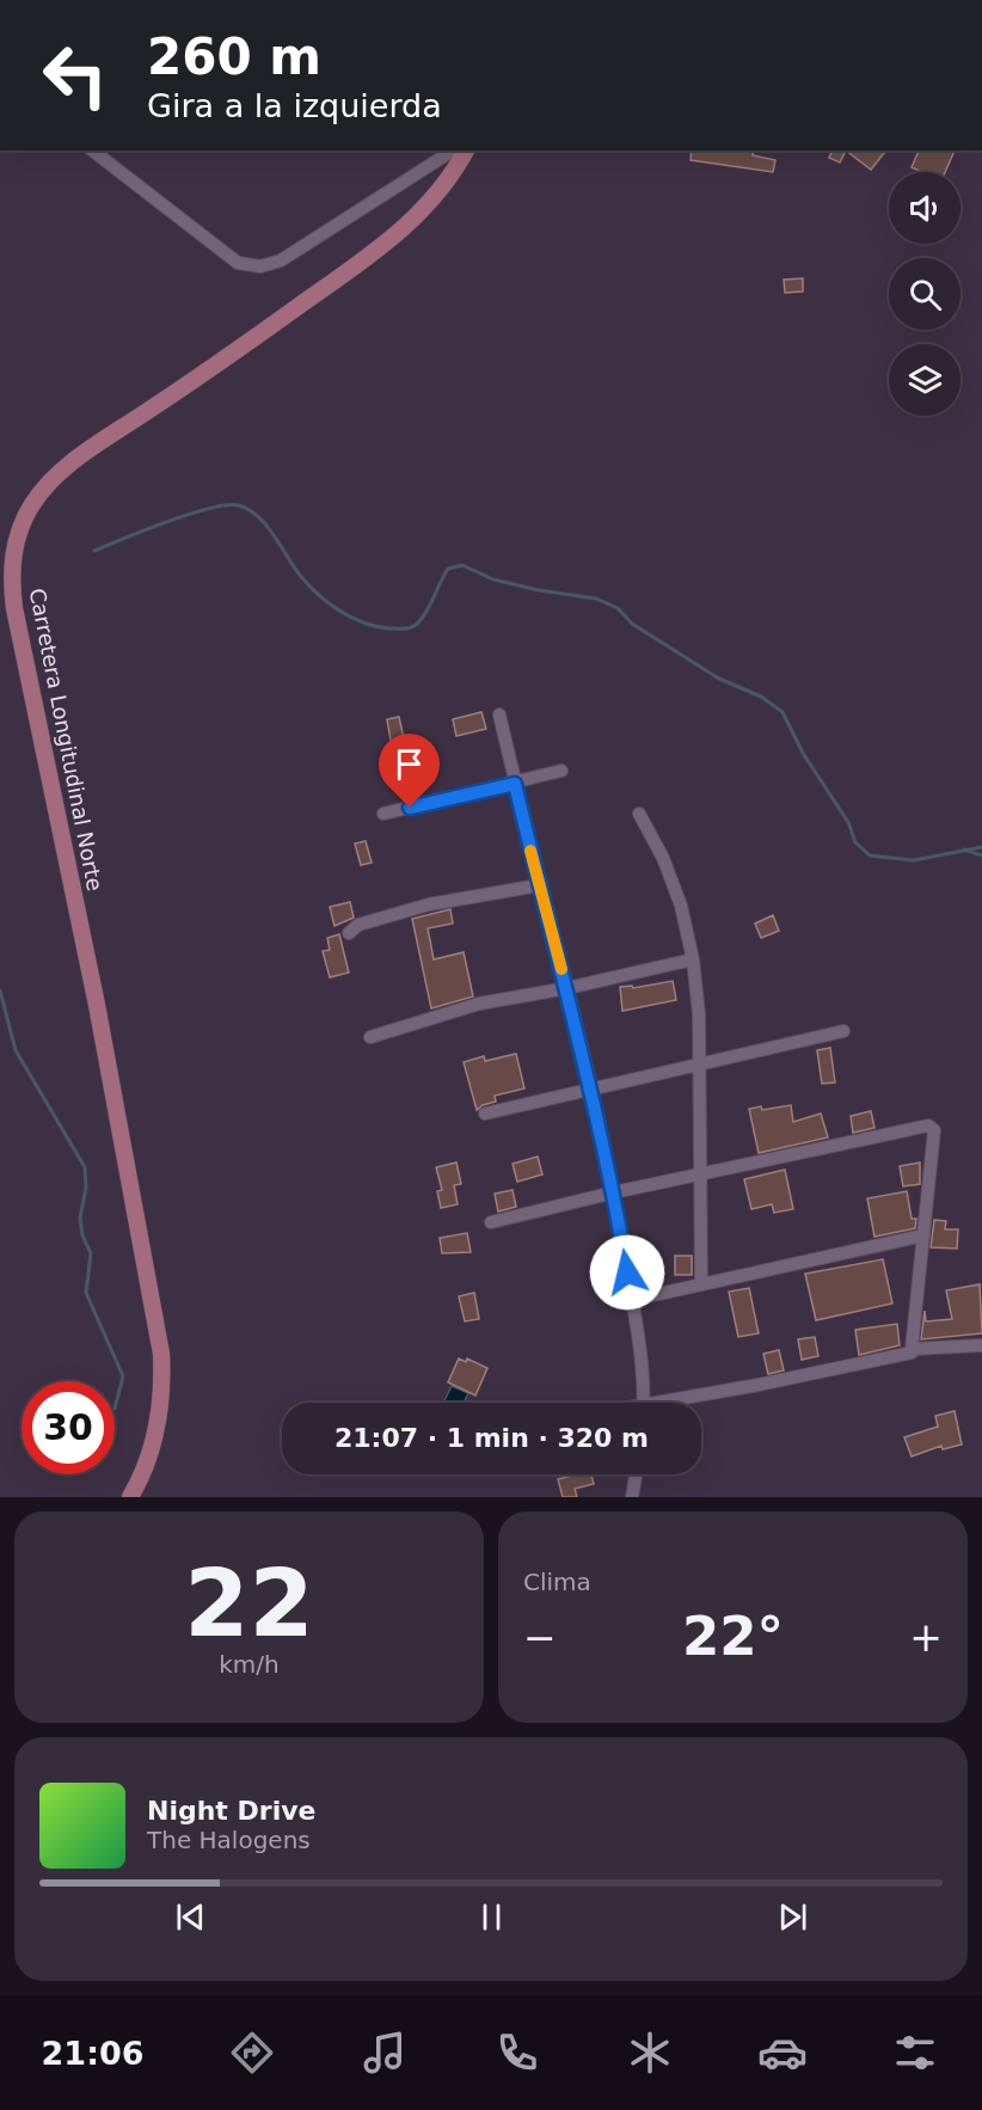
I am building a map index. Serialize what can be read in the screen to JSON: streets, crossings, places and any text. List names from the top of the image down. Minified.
{"streets":{"main road":["Carretera Longitudinal Norte"]},"page":{"turn":["260 m","Gira a la izquierda"],"limit":"30","trip":"21:07 · 1 min · 320 m","tile":[["22","km/h"],"Clima"],"heat":["−","22°","+"],"song":["Night Drive","The Halogens"],"tabs":"21:06"}}
